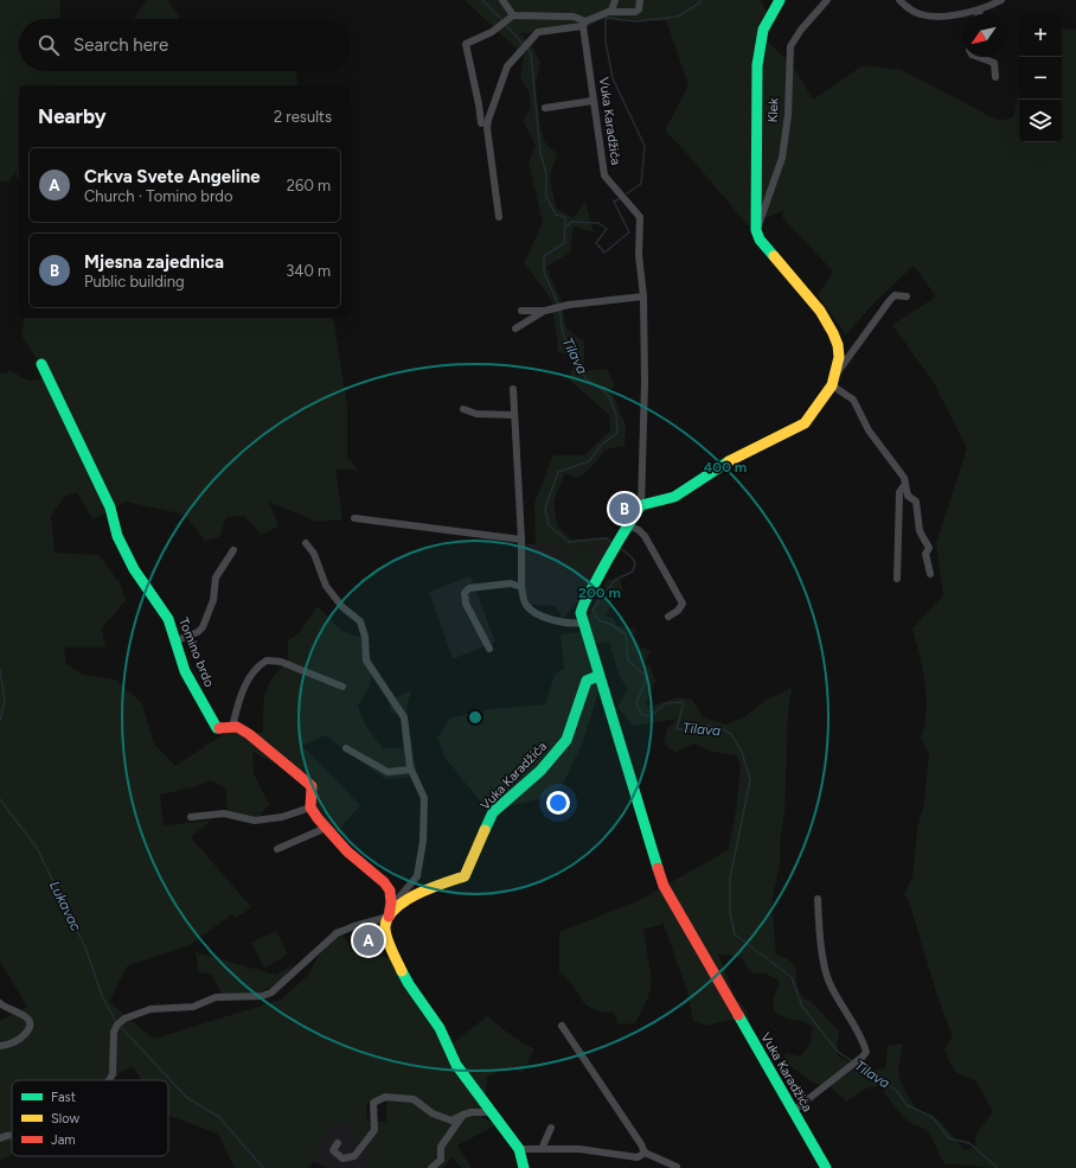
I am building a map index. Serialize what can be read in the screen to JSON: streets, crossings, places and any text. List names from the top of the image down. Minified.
{"streets":{"street":["Klek","Vuka Karadžića","Tomino brdo"]},"water":["Tilava","Lukavac"],"legend":["Fast","Slow","Jam"],"north":"bottom left","page":{"map_buttons":["+","−"],"search":"Search here","heading":["Nearby","2 results"],"list":[{"mark":"A","name":"Crkva Svete Angeline","note":"Church · Tomino brdo","value":"260 m"},{"mark":"B","name":"Mjesna zajednica","note":"Public building","value":"340 m"}],"pins":["B","A"]},"rings":["400 m","200 m"]}
